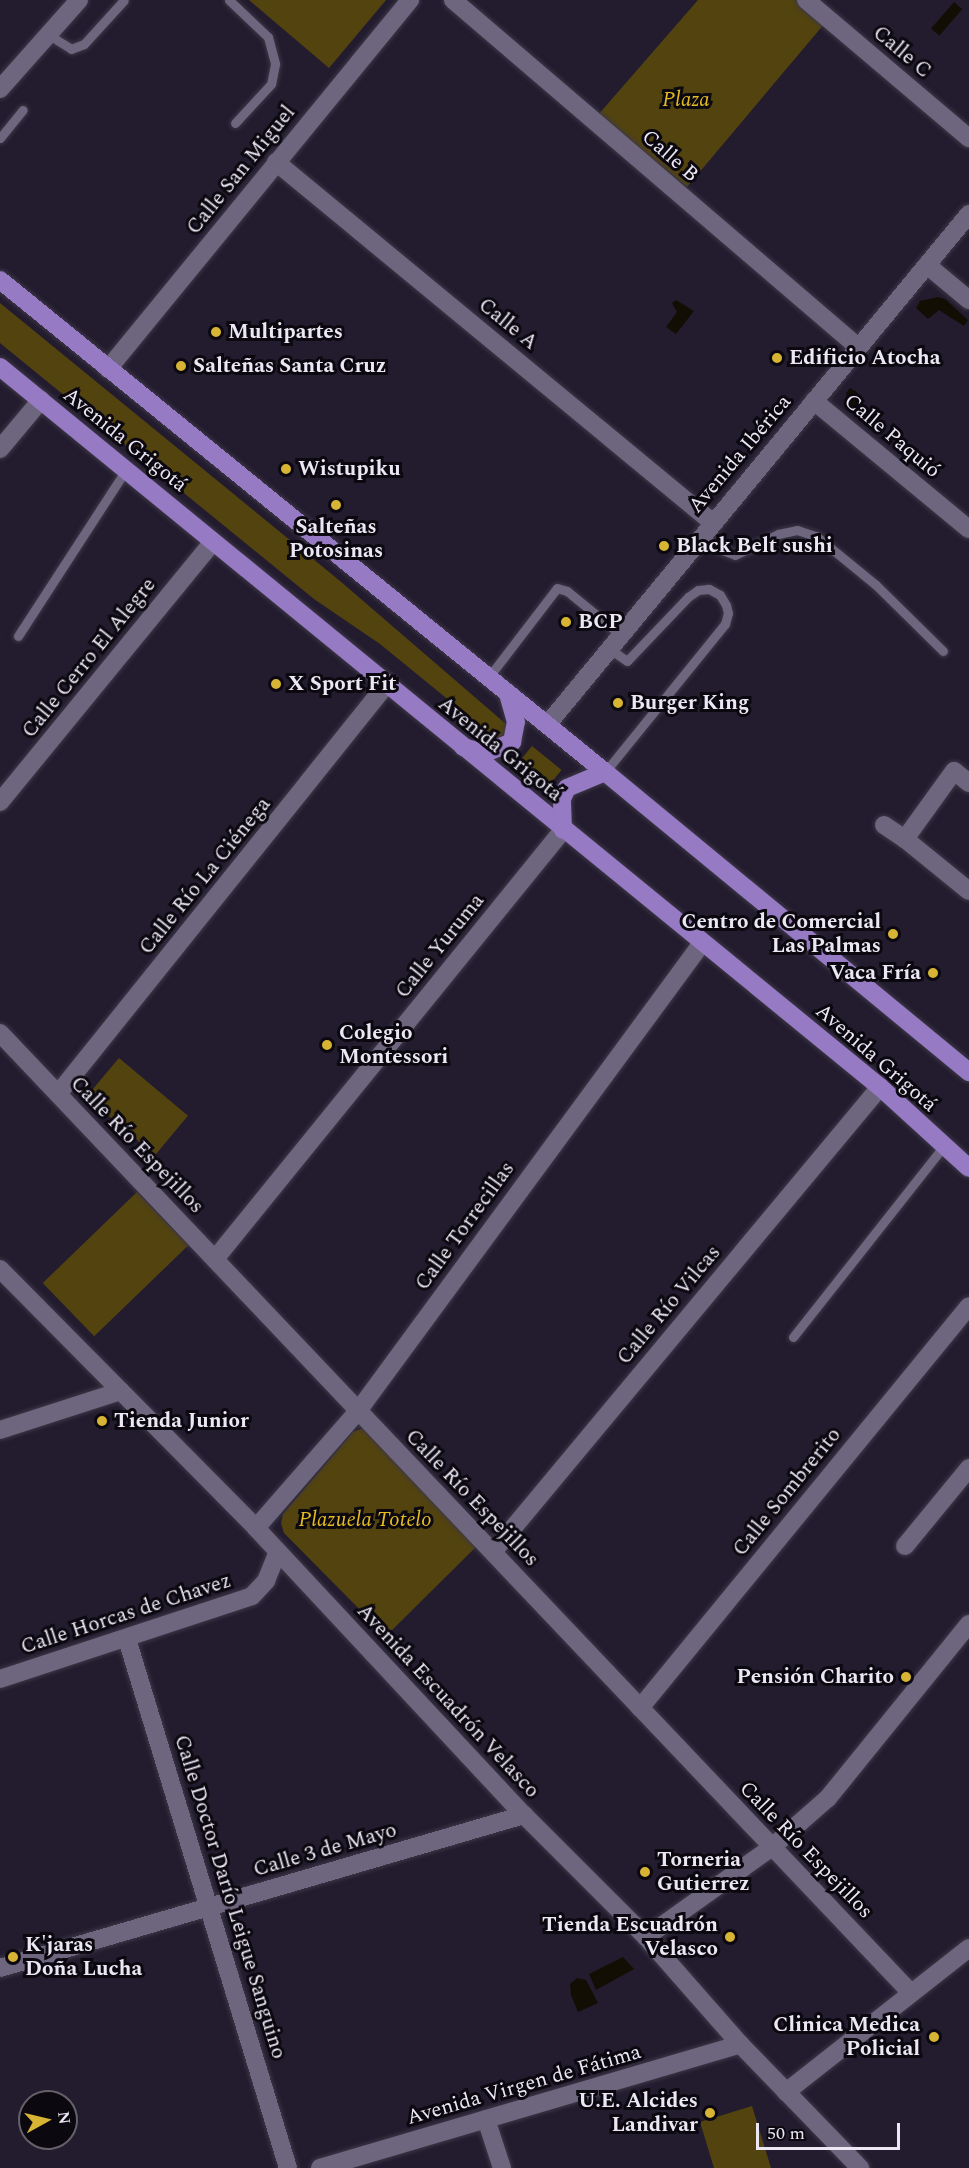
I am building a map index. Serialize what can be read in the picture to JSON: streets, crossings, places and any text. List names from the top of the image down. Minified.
{"streets":{"main road":["Avenida Grigotá"],"street":["Calle C","Calle B","Calle San Miguel","Calle A","Calle Paquió","Avenida Ibérica","Calle Cerro El Alegre","Calle Río La Ciénega","Calle Yuruma","Calle Río Espejillos","Calle Torrecillas","Calle Río Vilcas","Calle Sombrerito","Calle Horcas de Chavez","Avenida Escuadrón Velasco","Calle 3 de Mayo","Calle Doctor Darío Leigue Sanguino","Avenida Virgen de Fátima"]},"crossings":[["Calle B","Avenida Ibérica"],["Calle San Miguel","Calle A"],["Calle San Miguel","Avenida Grigotá"],["Calle A","Avenida Ibérica"],["Calle Paquió","Avenida Ibérica"],["Avenida Grigotá","Avenida Ibérica"],["Avenida Grigotá","Calle Cerro El Alegre"],["Avenida Grigotá","Calle Río La Ciénega"],["Avenida Grigotá","Calle Yuruma"],["Avenida Grigotá","Calle Torrecillas"],["Avenida Grigotá","Calle Río Vilcas"],["Calle Río La Ciénega","Calle Río Espejillos"],["Calle Yuruma","Calle Río Espejillos"],["Calle Río Espejillos","Calle Torrecillas"],["Calle Río Espejillos","Calle Río Vilcas"],["Calle Río Espejillos","Calle Sombrerito"],["Calle Torrecillas","Avenida Escuadrón Velasco"],["Calle Horcas de Chavez","Avenida Escuadrón Velasco"],["Calle Horcas de Chavez","Calle Doctor Darío Leigue Sanguino"],["Avenida Escuadrón Velasco","Calle 3 de Mayo"],["Avenida Escuadrón Velasco","Avenida Virgen de Fátima"],["Calle 3 de Mayo","Calle Doctor Darío Leigue Sanguino"]],"parks":["Plaza","Plazuela Totelo"],"places":["Multipartes","Edificio Atocha","Salteñas Santa Cruz","Wistupiku","Salteñas Potosinas","Black Belt sushi","BCP","X Sport Fit","Burger King","Centro de Comercial Las Palmas","Vaca Fría","Colegio Montessori","Tienda Junior","Pensión Charito","Torneria Gutierrez","Tienda Escuadrón Velasco","K'jaras Doña Lucha","Clinica Medica Policial","U.E. Alcides Landivar"],"scale_bar":"50 m","north":"right"}
